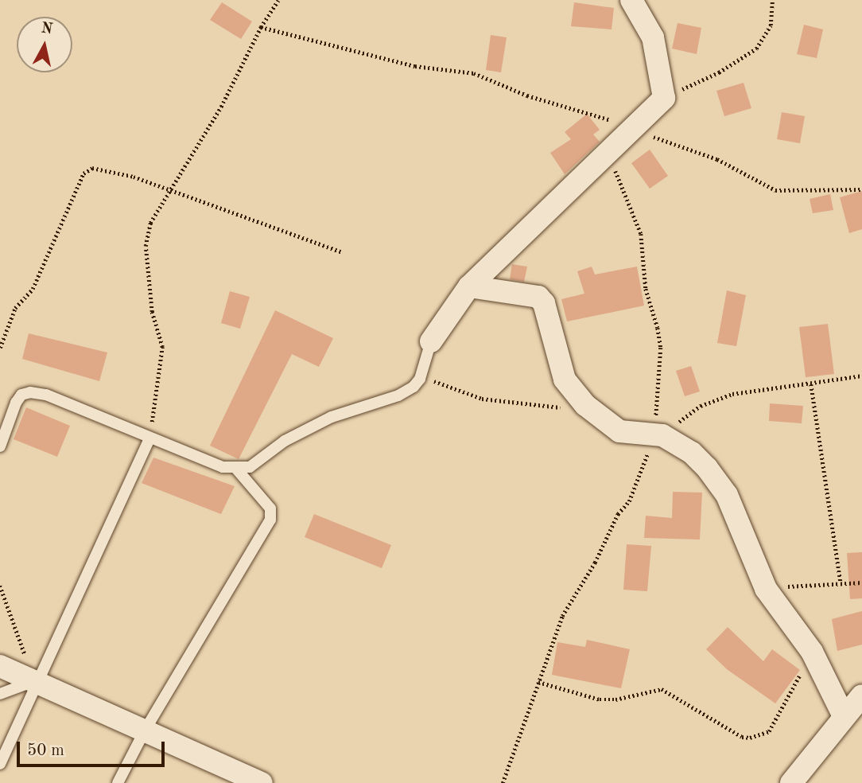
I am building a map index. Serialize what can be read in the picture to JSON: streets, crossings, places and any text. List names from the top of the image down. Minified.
{"scale_bar":"50 m","north":"top"}
